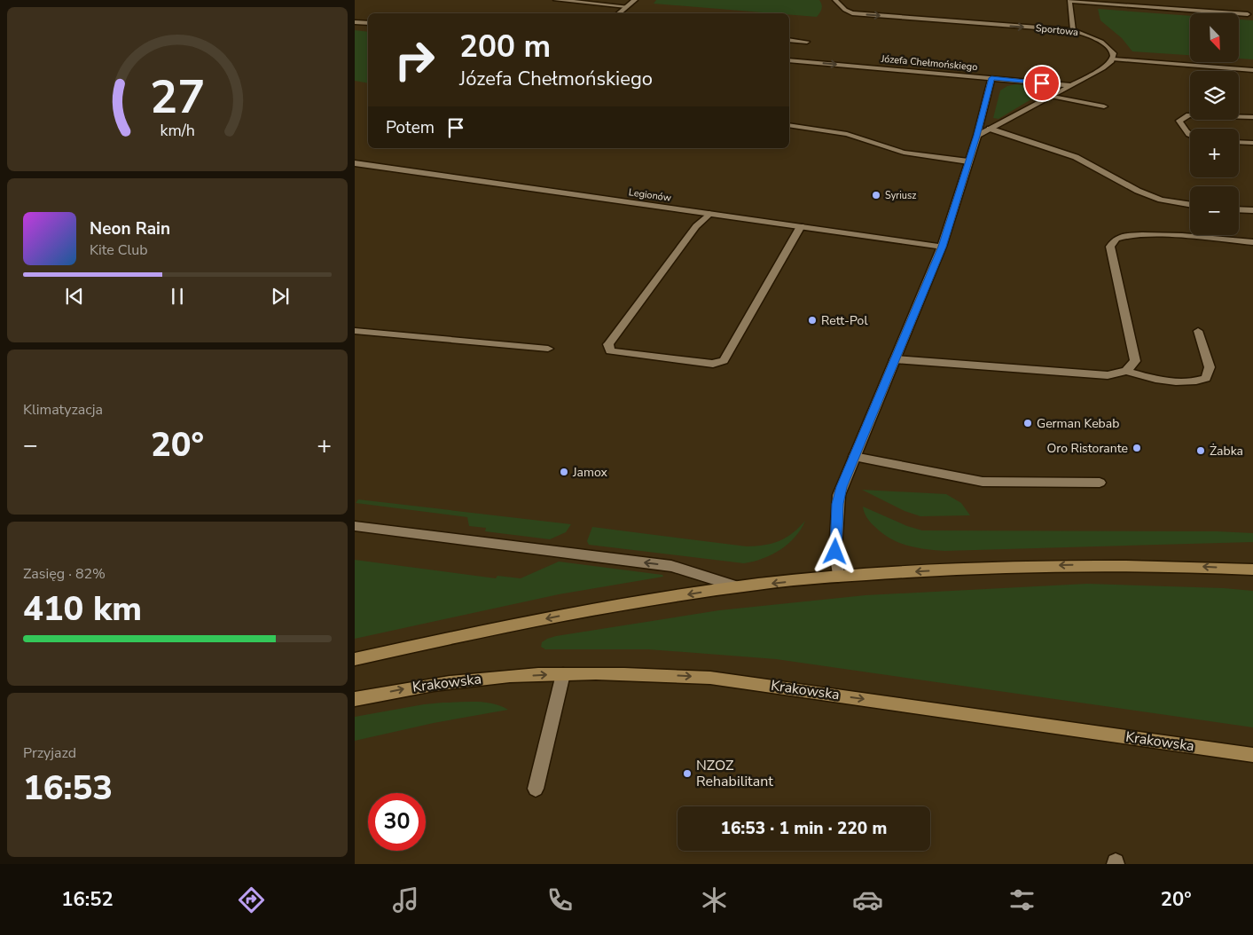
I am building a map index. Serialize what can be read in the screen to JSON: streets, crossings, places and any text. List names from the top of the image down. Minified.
{"streets":{"main road":["Krakowska"],"street":["Sportowa","Józefa Chełmońskiego","Legionów"]},"one_way":["Sportowa"],"places":["Syriusz","Rett-Pol","German Kebab","Oro Ristorante","Żabka","Jamox","NZOZ Rehabilitant"],"north":"bottom right","page":{"map_buttons":["+","−"],"turn":["200 m","Józefa Chełmońskiego"],"then":"Potem","song":["Neon Rain","Kite Club"],"tile":["Klimatyzacja",["Zasięg · 82%","410 km"],["Przyjazd","16:53"]],"heat":["−","20°","+"],"limit":"30","trip":"16:53 · 1 min · 220 m","tabs":["16:52","20°"],"gauge":["27","km/h"]}}
